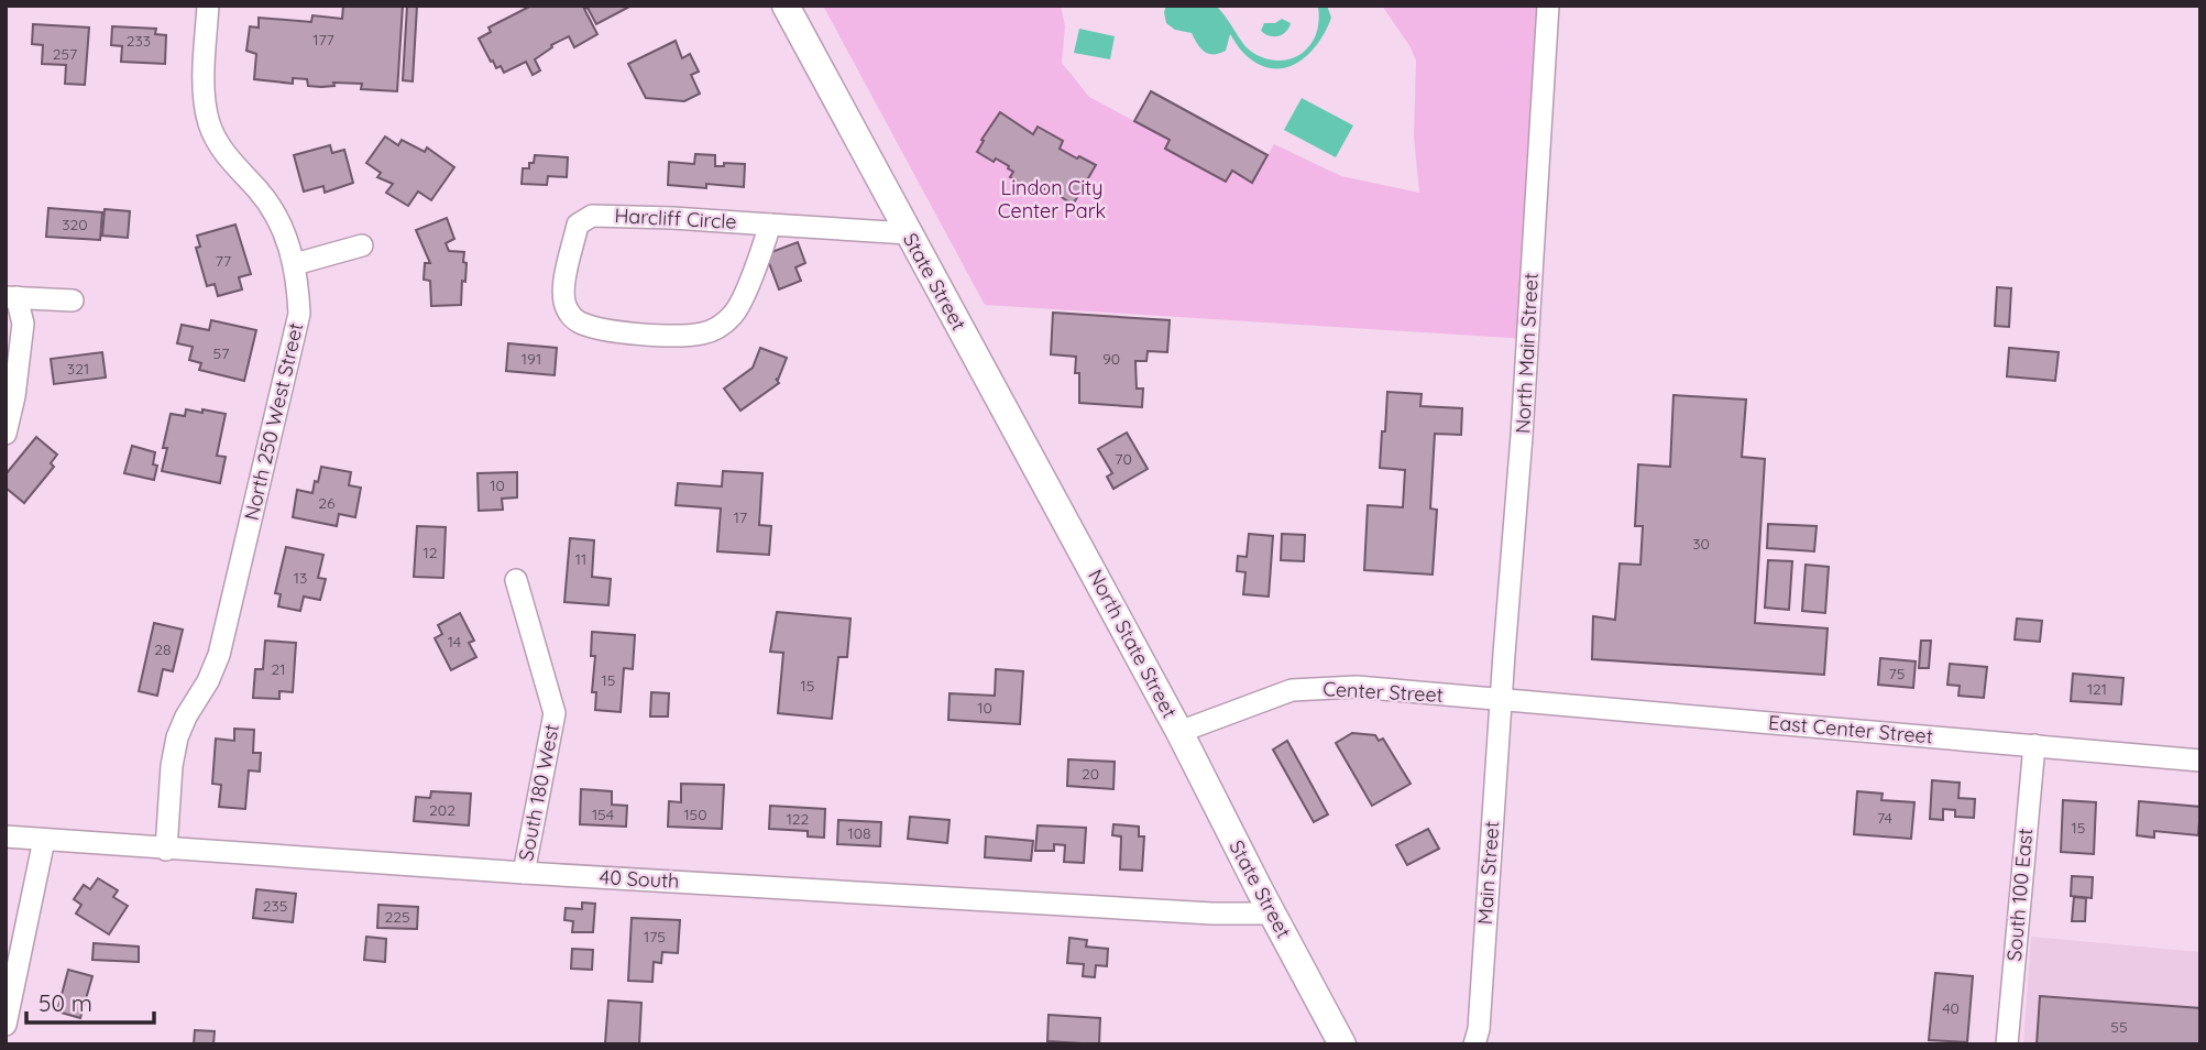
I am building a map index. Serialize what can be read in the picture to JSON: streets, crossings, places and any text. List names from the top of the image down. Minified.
{"streets":{"main road":["State Street","North State Street"],"street":["Harcliff Circle","North Main Street","North 250 West Street","Center Street","East Center Street","South 180 West","Main Street","40 South","South 100 East"]},"crossings":[["Harcliff Circle","State Street"],["State Street","North State Street"],["State Street","Center Street"],["State Street","40 South"],["North Main Street","Center Street"],["North Main Street","East Center Street"],["North Main Street","Main Street"],["North 250 West Street","40 South"],["North State Street","Center Street"],["Center Street","East Center Street"],["Center Street","Main Street"],["East Center Street","Main Street"],["East Center Street","South 100 East"],["South 180 West","40 South"]],"parks":["Lindon City Center Park"],"house_numbers":["177","233","257","320","77","57","191","90","321","70","10","26","17","30","12","11","13","14","28","21","75","15","15","121","10","20","202","154","150","74","122","15","108","235","225","175","40","55"],"scale_bar":"50 m"}
